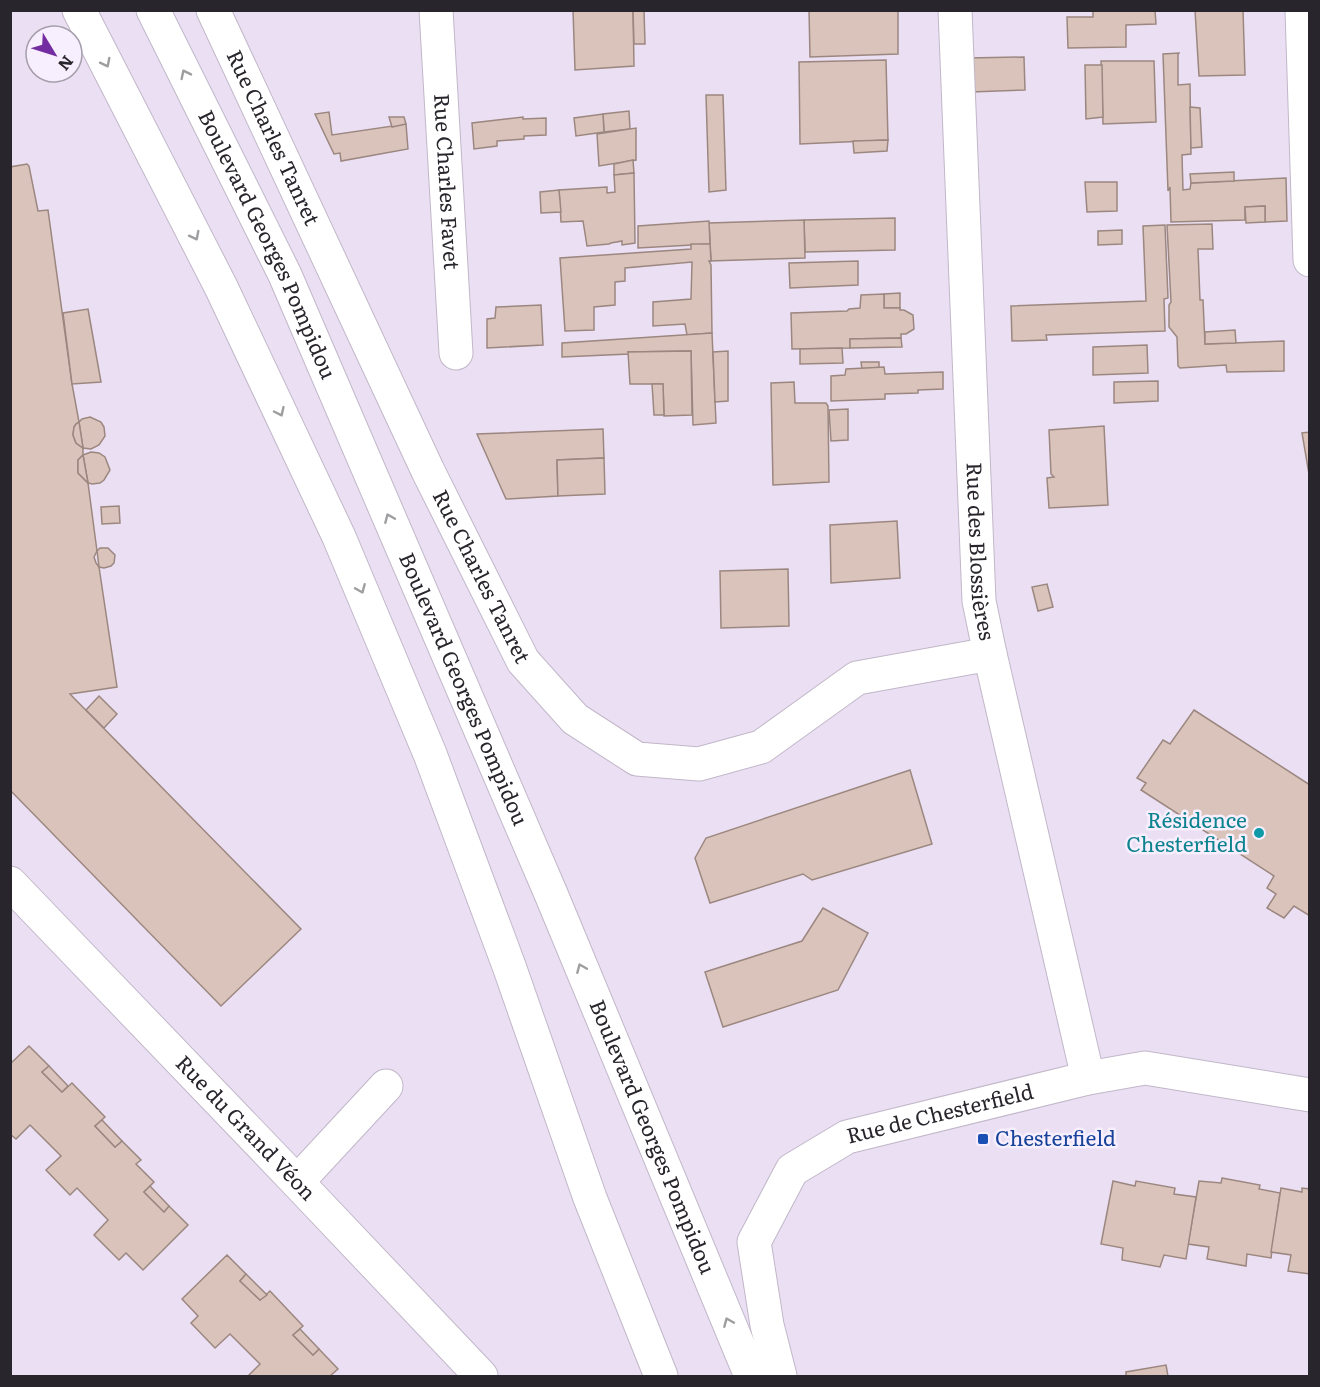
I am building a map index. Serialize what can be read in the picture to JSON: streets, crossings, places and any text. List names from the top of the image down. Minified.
{"streets":{"street":["Rue Charles Tanret","Rue Charles Favet","Boulevard Georges Pompidou","Rue des Blossières","Rue de Chesterfield","Rue du Grand Véon"]},"crossings":[["Rue Charles Tanret","Rue des Blossières"],["Rue des Blossières","Rue de Chesterfield"]],"places":{"other":["Résidence Chesterfield"],"transit":["Chesterfield"]},"north":"bottom right"}
